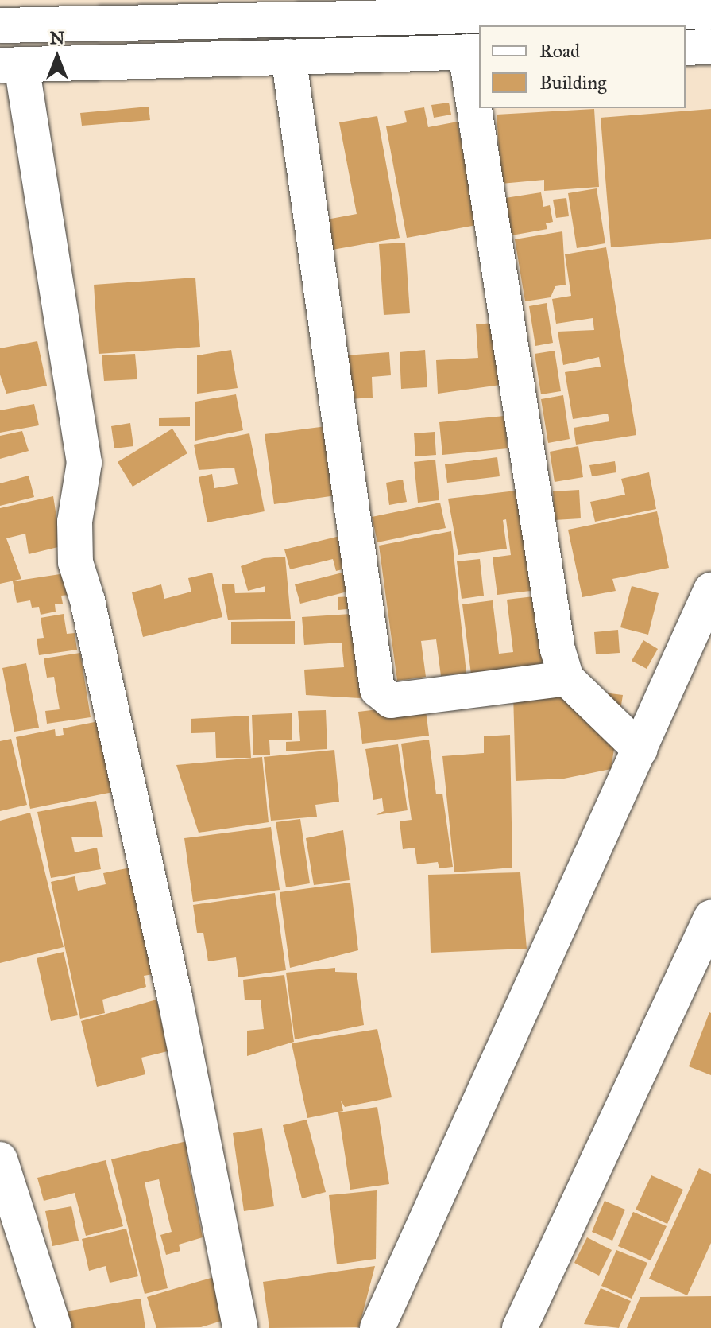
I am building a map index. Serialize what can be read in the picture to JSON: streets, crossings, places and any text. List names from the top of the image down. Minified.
{"legend":["Road","Building"],"north":"top"}
